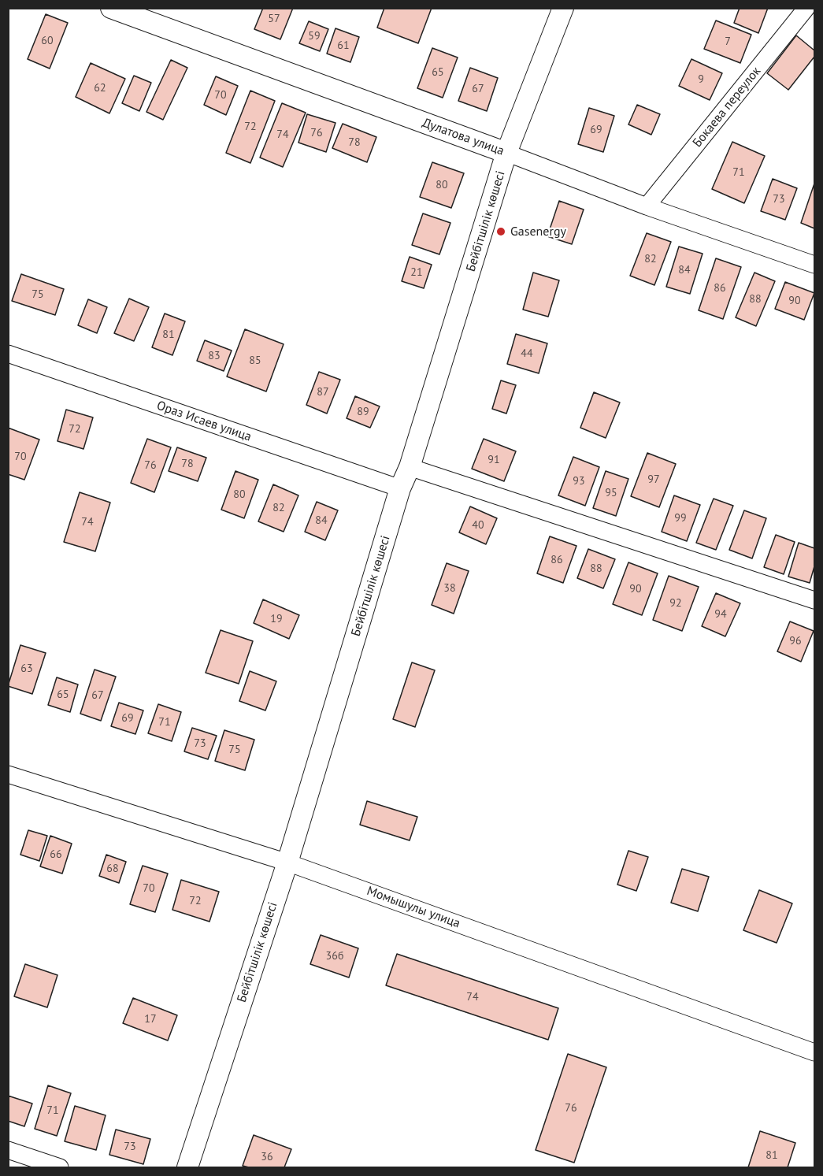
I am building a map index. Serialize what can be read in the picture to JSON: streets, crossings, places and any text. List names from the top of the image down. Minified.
{"streets":{"street":["Бокаева переулок","Дулатова улица","Бейбітшілік көшесі","Ораз Исаев улица","Момышулы улица"]},"crossings":[["Бокаева переулок","Дулатова улица"],["Дулатова улица","Бейбітшілік көшесі"],["Бейбітшілік көшесі","Ораз Исаев улица"],["Бейбітшілік көшесі","Момышулы улица"]],"places":["Gasenergy"],"house_numbers":["57","59","60","7","61","65","9","62","67","70","72","69","76","74","78","71","80","73","82","84","21","86","75","88","90","81","44","83","85","87","89","72","70","91","78","76","97","93","95","80","82","99","84","74","40","86","88","38","90","92","94","19","96","63","65","67","69","71","73","75","66","68","70","72","36б","74","17","76","71","73","81","36"]}
